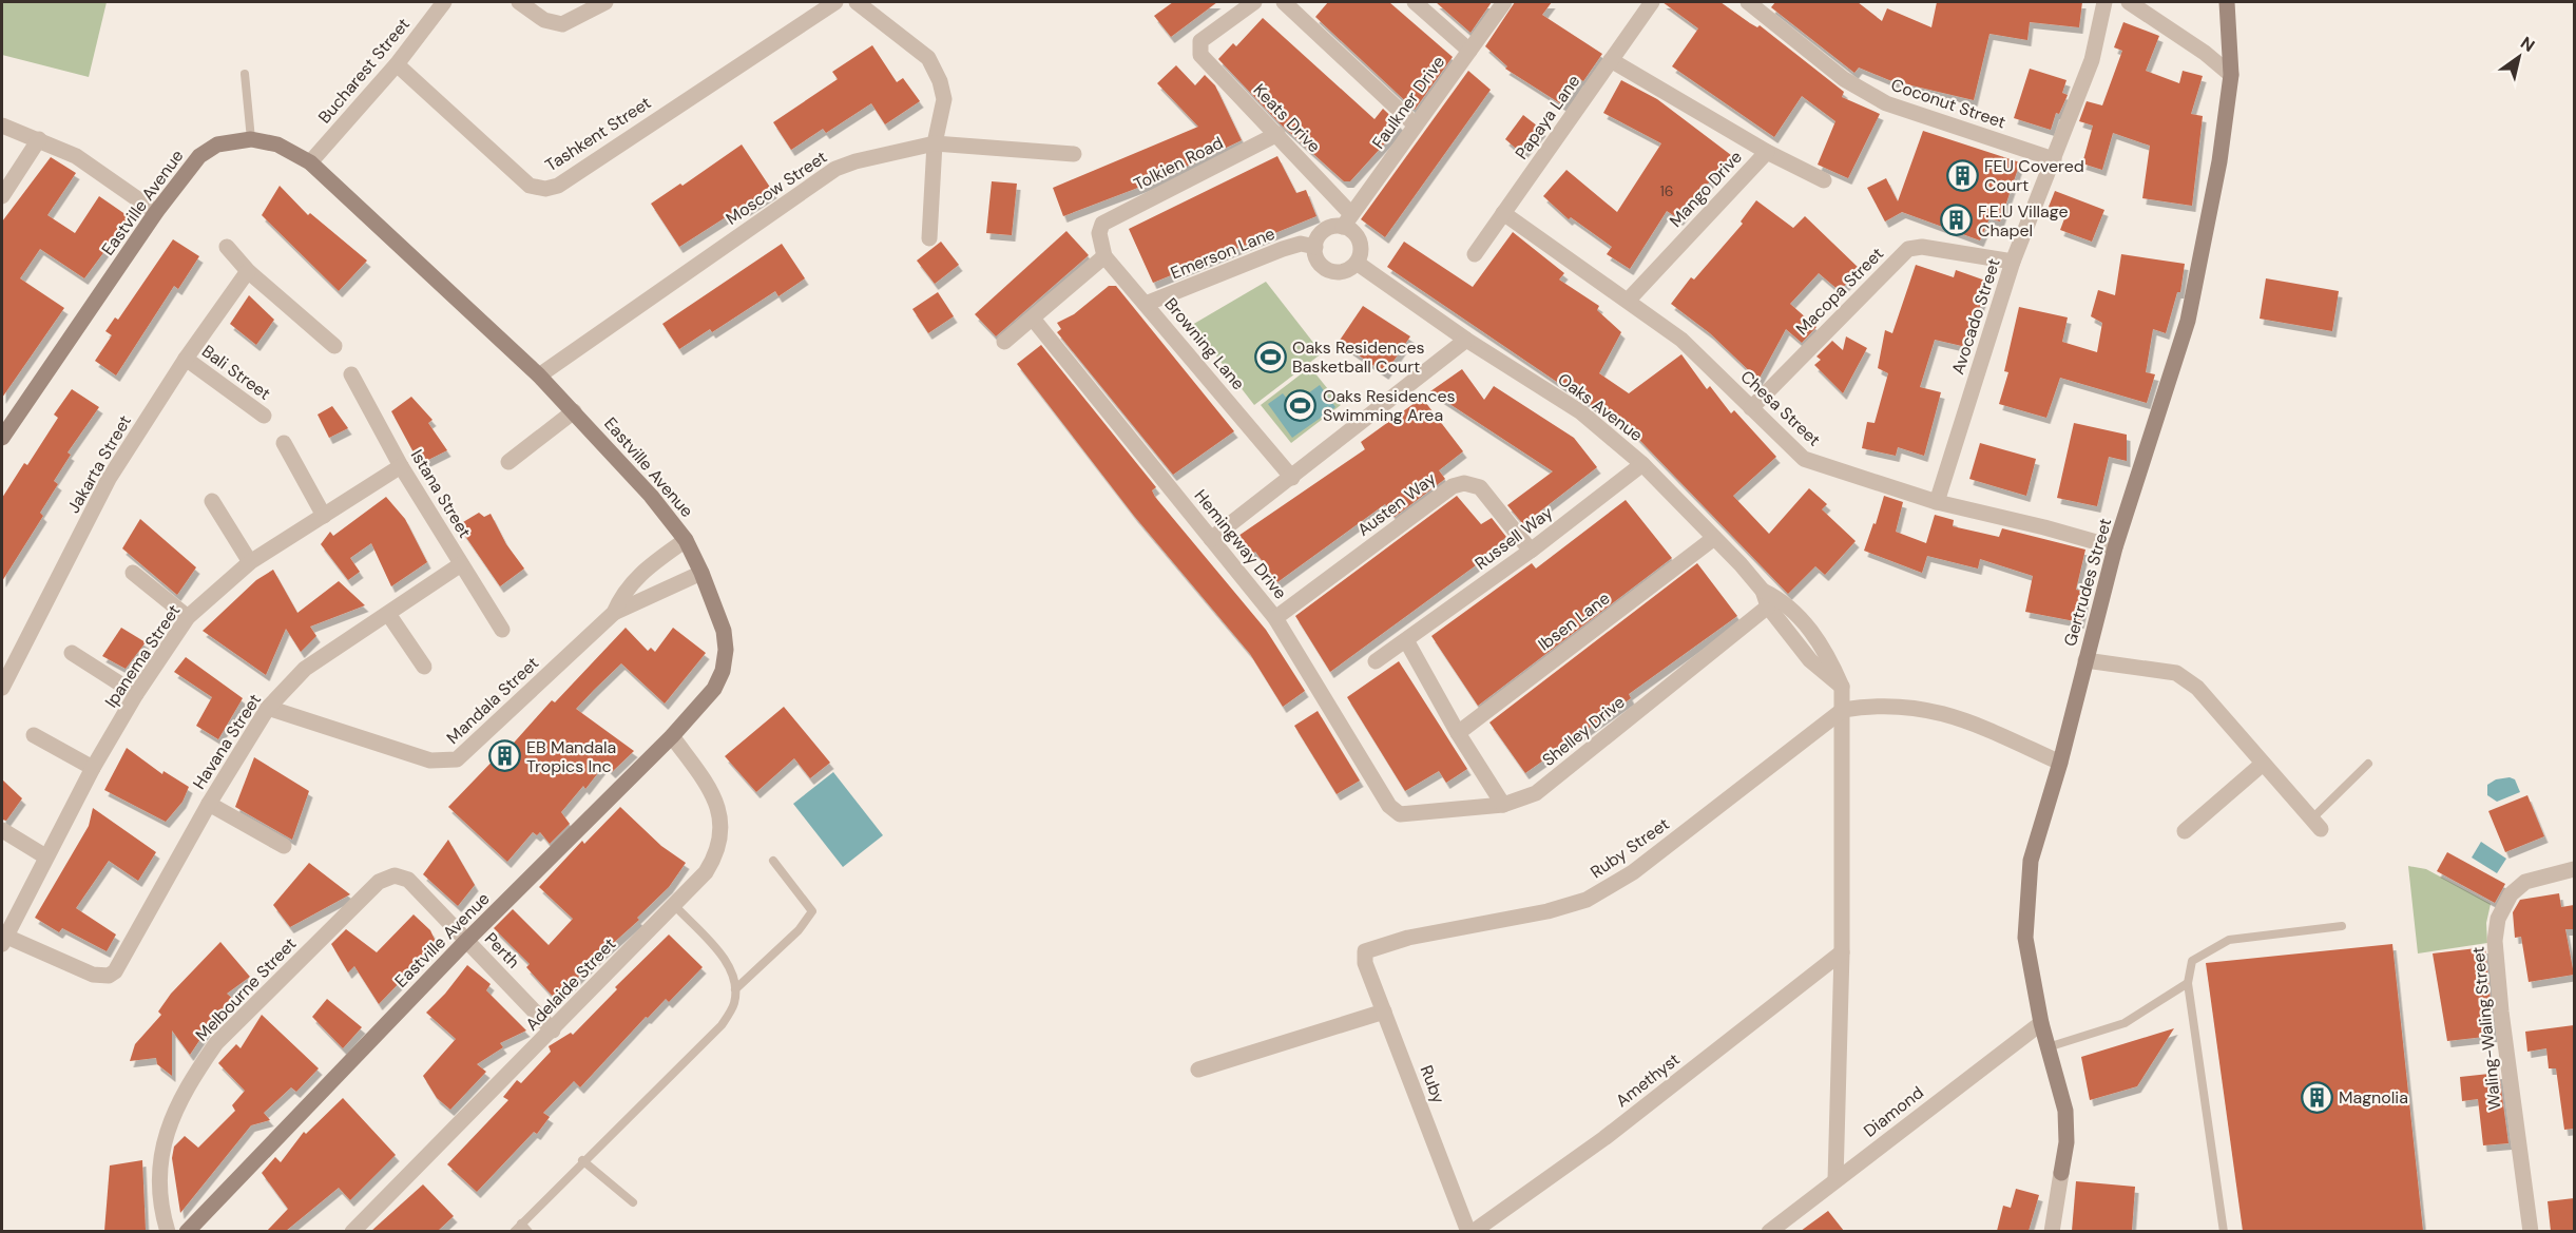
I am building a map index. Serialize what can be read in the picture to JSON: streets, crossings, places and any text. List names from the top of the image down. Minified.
{"streets":{"street":["Bucharest Street","Faulkner Drive","Coconut Street","Papaya Lane","Keats Drive","Tashkent Street","Tolkien Road","Moscow Street","Mango Drive","Eastville Avenue","Emerson Lane","Macopa Street","Avocado Street","Browning Lane","Bali Street","Oaks Avenue","Chesa Street","Jakarta Street","Istana Street","Austen Way","Russell Way","Hemingway Drive","Gertrudes Street","Ibsen Lane","Ipanema Street","Mandala Street","Shelley Drive","Havana Street","Ruby Street","Perth","Adelaide Street","Melbourne Street","Waling-Waling Street","Amethyst","Ruby","Diamond"]},"crossings":[["Bucharest Street","Tashkent Street"],["Bucharest Street","Eastville Avenue"],["Faulkner Drive","Keats Drive"],["Faulkner Drive","Emerson Lane"],["Faulkner Drive","Oaks Avenue"],["Coconut Street","Avocado Street"],["Papaya Lane","Mango Drive"],["Papaya Lane","Chesa Street"],["Keats Drive","Tolkien Road"],["Keats Drive","Emerson Lane"],["Keats Drive","Oaks Avenue"],["Tolkien Road","Browning Lane"],["Moscow Street","Eastville Avenue"],["Mango Drive","Chesa Street"],["Eastville Avenue","Perth"],["Eastville Avenue","Adelaide Street"],["Emerson Lane","Browning Lane"],["Emerson Lane","Oaks Avenue"],["Macopa Street","Avocado Street"],["Macopa Street","Chesa Street"],["Avocado Street","Chesa Street"],["Bali Street","Jakarta Street"],["Oaks Avenue","Russell Way"],["Oaks Avenue","Ibsen Lane"],["Oaks Avenue","Shelley Drive"],["Oaks Avenue","Ruby Street"],["Oaks Avenue","Amethyst"],["Oaks Avenue","Diamond"],["Chesa Street","Gertrudes Street"],["Istana Street","Ipanema Street"],["Istana Street","Havana Street"],["Austen Way","Russell Way"],["Austen Way","Hemingway Drive"],["Hemingway Drive","Shelley Drive"],["Gertrudes Street","Diamond"],["Ipanema Street","Havana Street"],["Mandala Street","Havana Street"],["Ruby Street","Ruby"],["Perth","Adelaide Street"],["Perth","Melbourne Street"],["Amethyst","Ruby"]],"places":{"building":["FEU Covered Court","F.E.U Village Chapel","EB Mandala Tropics Inc","Magnolia"],"sports":["Oaks Residences Basketball Court","Oaks Residences Swimming Area"]},"house_numbers":["16"],"north":"top right"}
